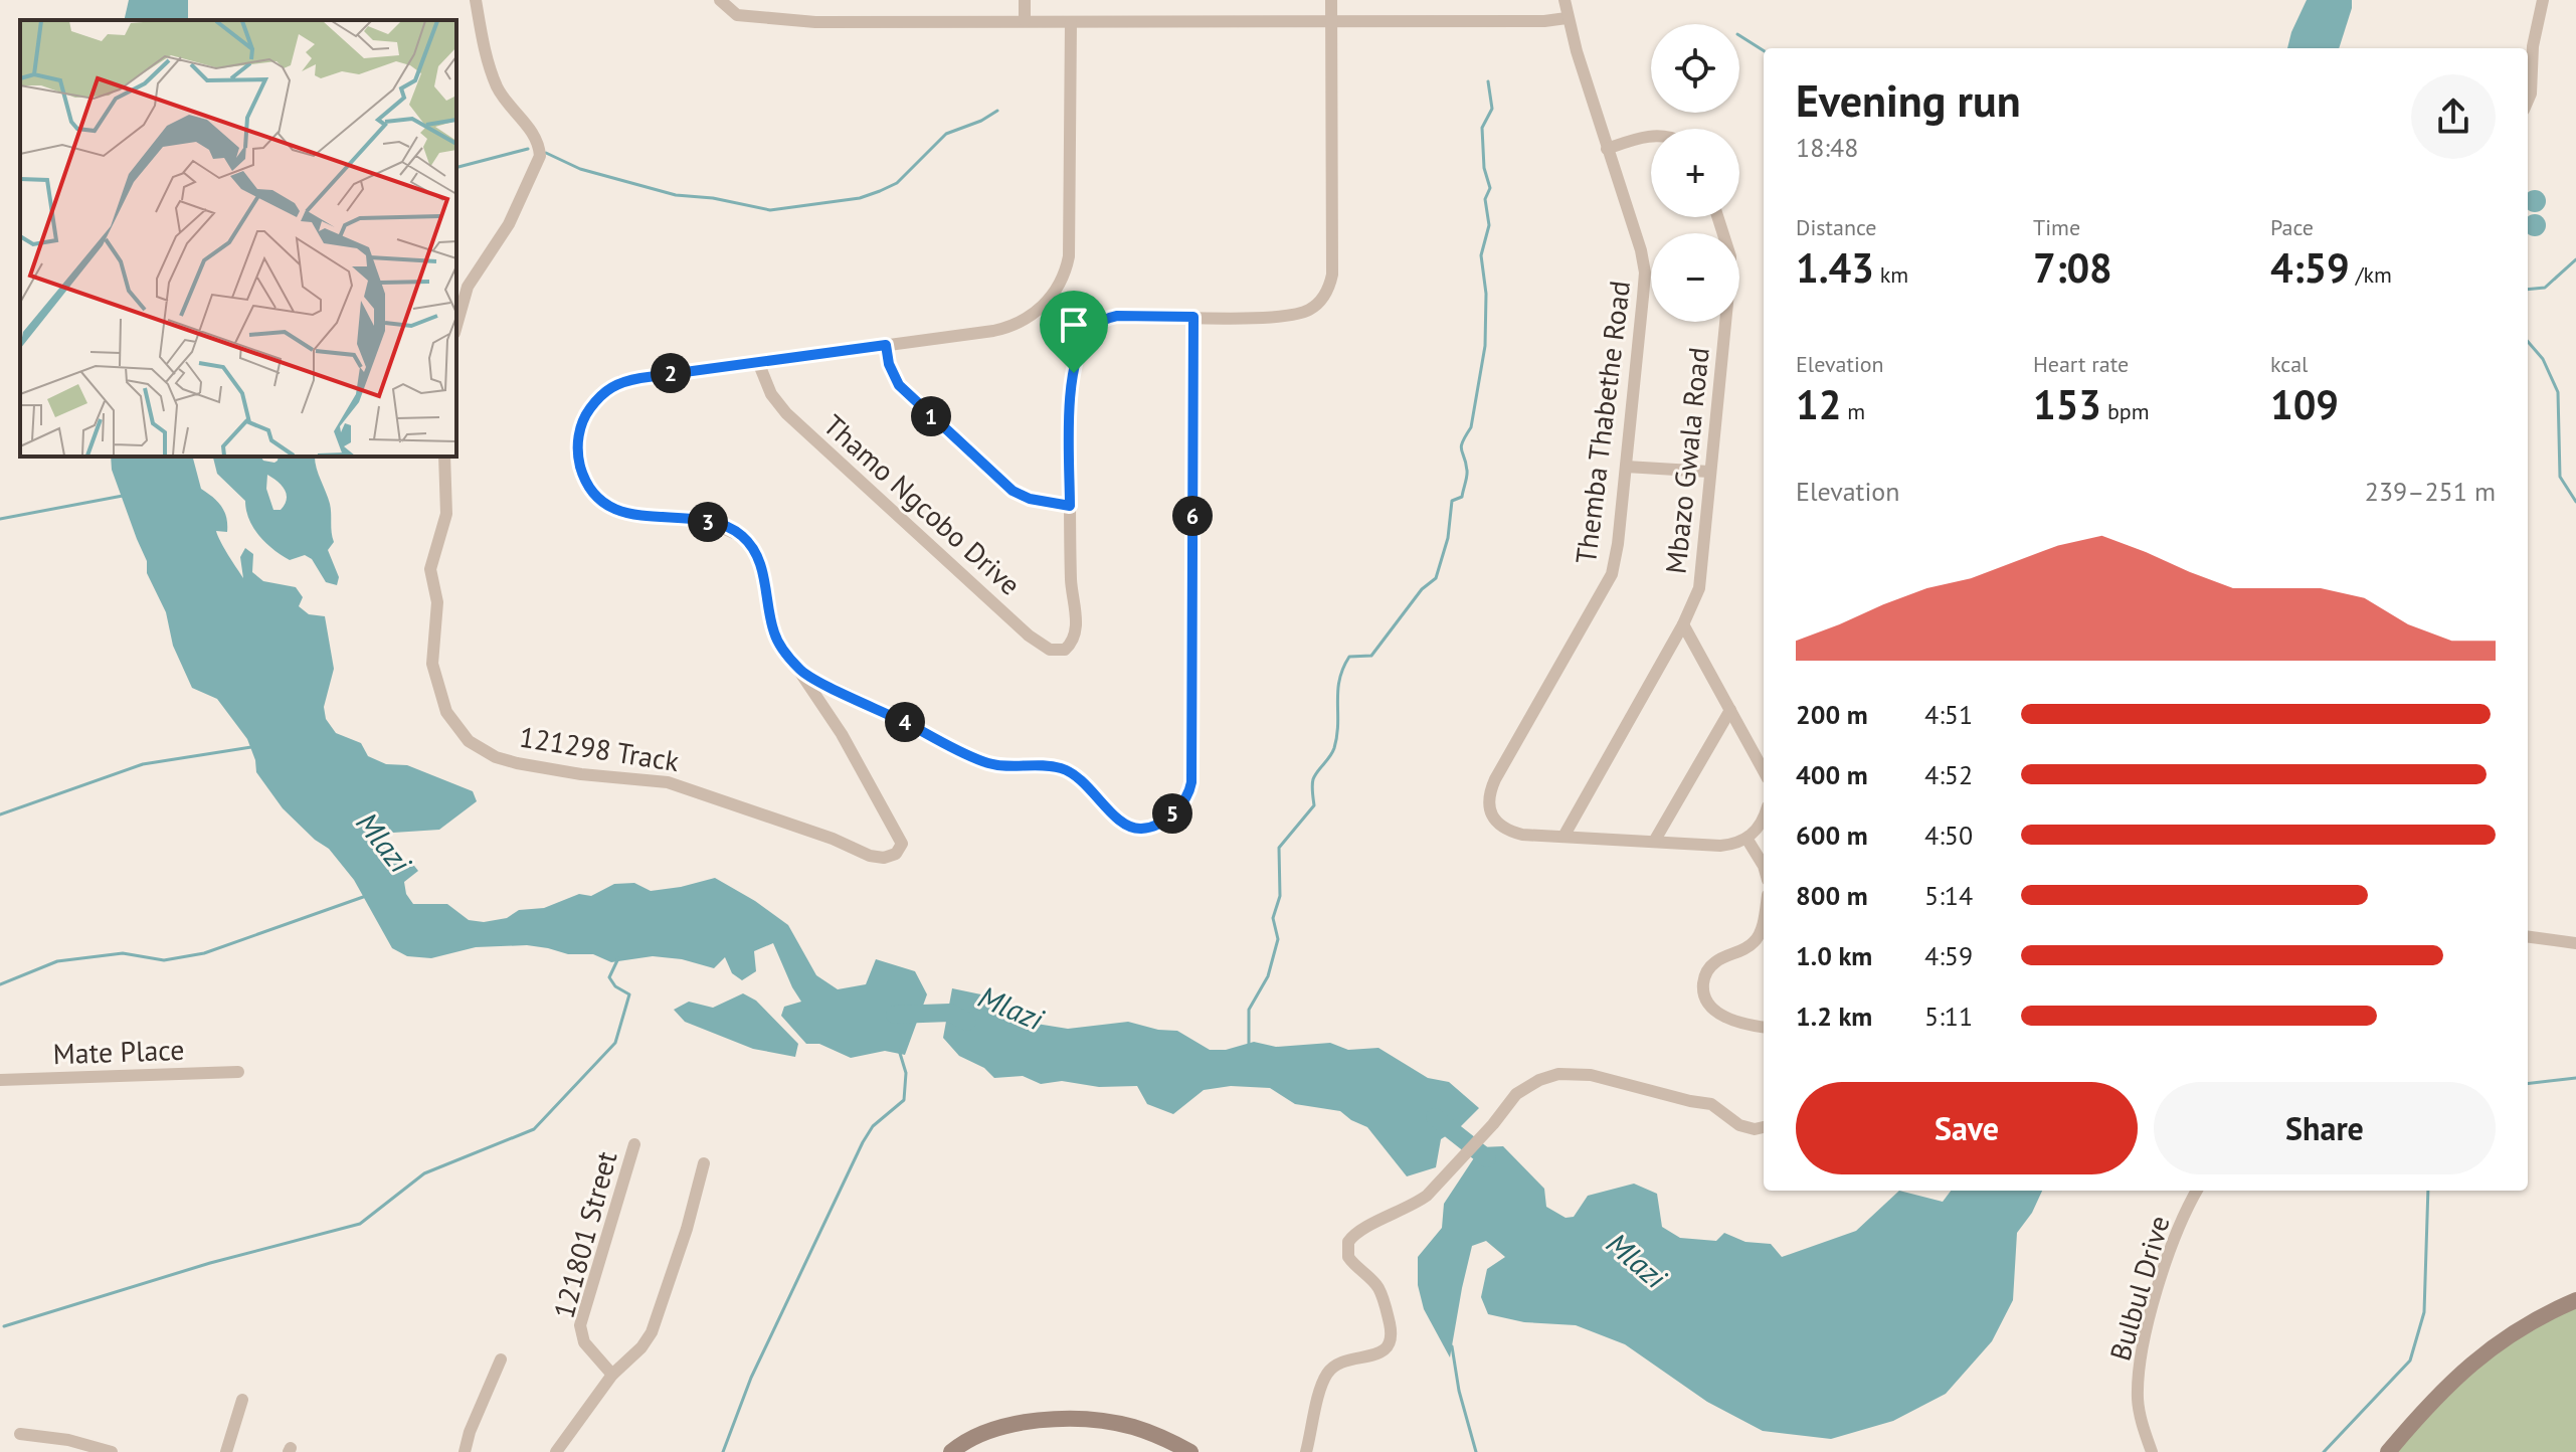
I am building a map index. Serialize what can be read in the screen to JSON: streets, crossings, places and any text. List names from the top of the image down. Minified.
{"streets":{"street":["Themba Thabethe Road","Mbazo Gwala Road","Thamo Ngcobo Drive","121298 Track","Mate Place","121801 Street","Bulbul Drive"]},"crossings":[["Themba Thabethe Road","Mbazo Gwala Road"]],"water":["Mlazi"],"page":{"map_buttons":["+","−"],"heading":["Evening run","18:48"],"stats":[["Distance","1.43 km"],["Time","7:08"],["Pace","4:59 /km"],["Elevation","12 m"],["Heart rate","153 bpm"],["kcal","109"]],"pins":["2","1","6","3","4","5"],"chart":["Elevation","239–251 m"],"list":[{"name":"200 m","note":"4:51"},{"name":"400 m","note":"4:52"},{"name":"600 m","note":"4:50"},{"name":"800 m","note":"5:14"},{"name":"1.0 km","note":"4:59"},{"name":"1.2 km","note":"5:11"}],"buttons":["Save","Share"]}}
